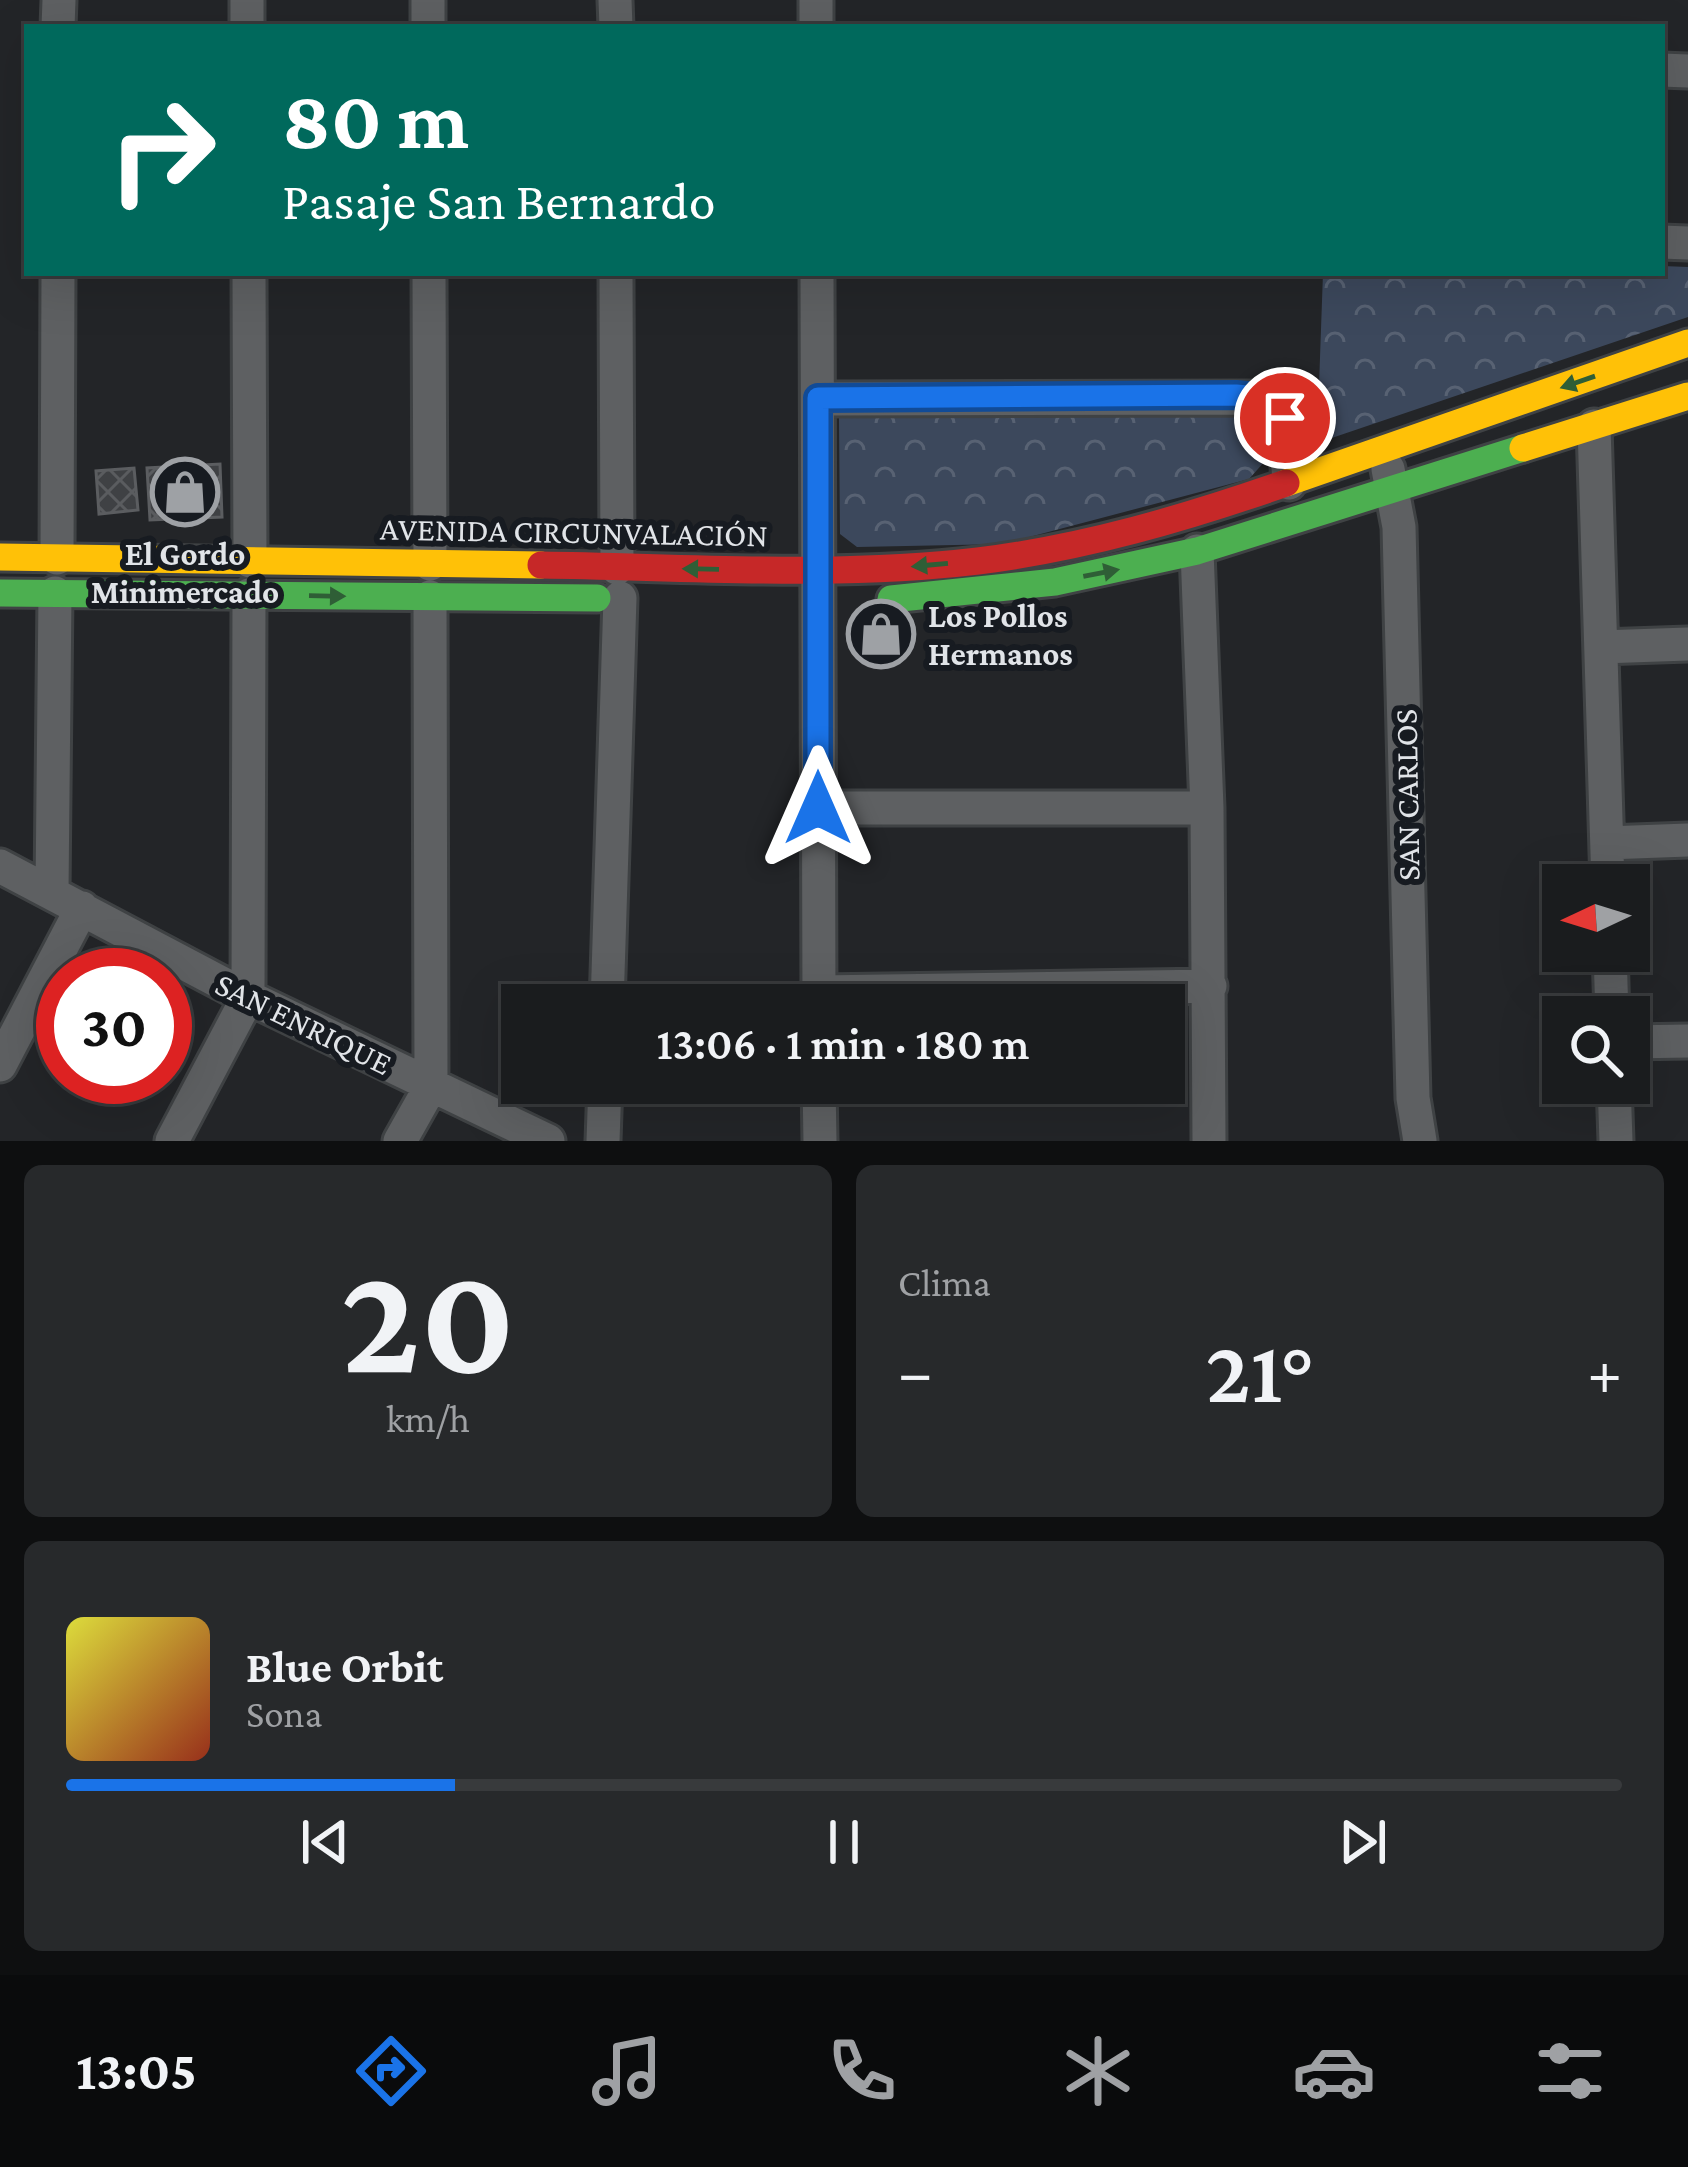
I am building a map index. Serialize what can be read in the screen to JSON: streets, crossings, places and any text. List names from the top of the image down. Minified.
{"streets":{"street":["AVENIDA CIRCUNVALACIÓN","SAN CARLOS","SAN ENRIQUE"]},"crossings":[["AVENIDA CIRCUNVALACIÓN","SAN CARLOS"]],"places":{"shop":["El Gordo Minimercado","Los Pollos Hermanos"]},"north":"left","page":{"turn":["80 m","Pasaje San Bernardo"],"limit":"30","trip":"13:06 · 1 min · 180 m","tile":[["20","km/h"],"Clima"],"heat":["−","21°","+"],"song":["Blue Orbit","Sona"],"tabs":"13:05"}}
